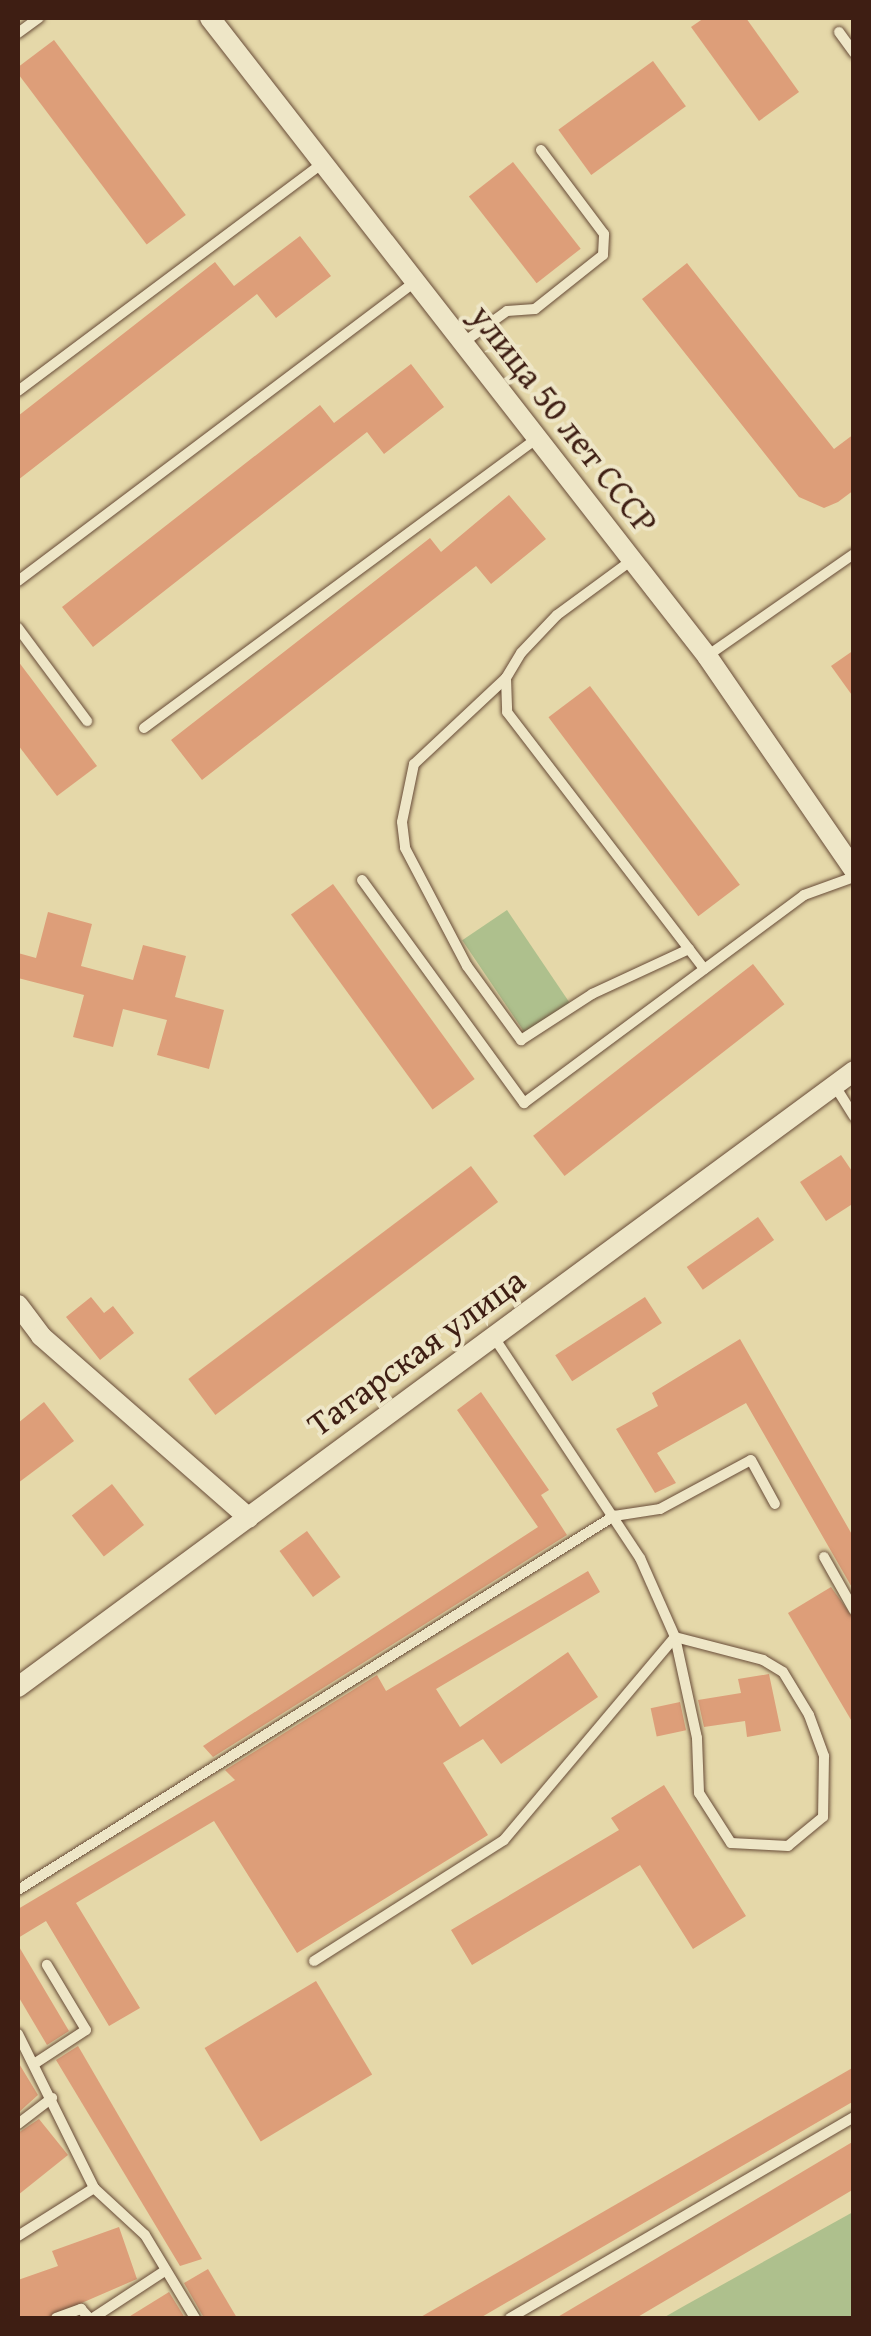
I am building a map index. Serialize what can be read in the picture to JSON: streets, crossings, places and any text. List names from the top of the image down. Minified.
{"streets":{"street":["улица 50 лет СССР","Татарская улица"]}}
